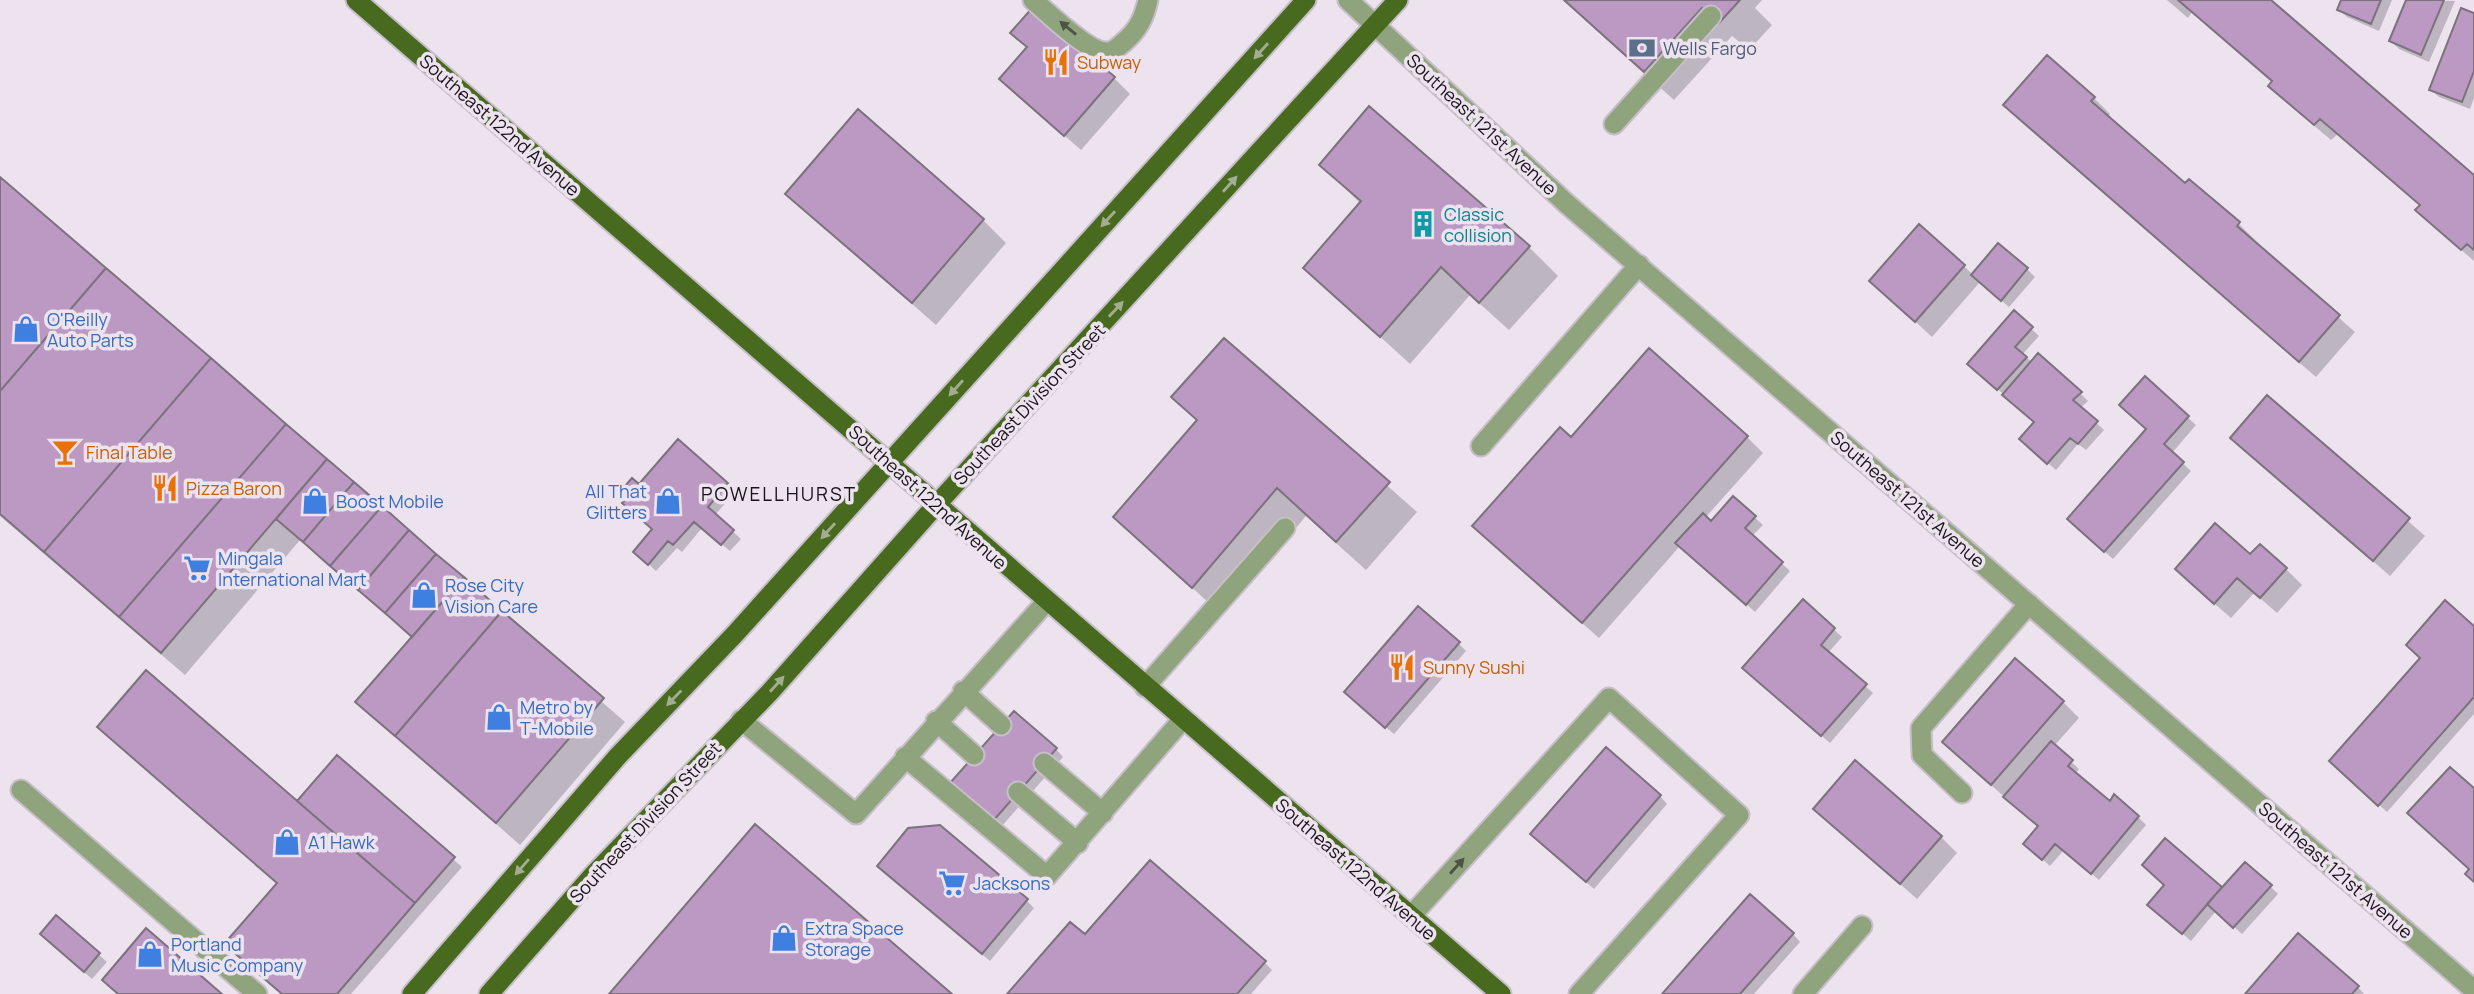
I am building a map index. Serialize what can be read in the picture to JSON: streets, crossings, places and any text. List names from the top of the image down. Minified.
{"streets":{"main road":["Southeast 122nd Avenue","Southeast Division Street"],"street":["Southeast 121st Avenue"]},"crossings":[["Southeast 121st Avenue","Southeast Division Street"],["Southeast 122nd Avenue","Southeast Division Street"]],"districts":["POWELLHURST"],"places":{"bank":["Wells Fargo"],"restaurant":["Subway","Pizza Baron","Sunny Sushi"],"building":["Classic collision"],"shop":["O'Reilly Auto Parts","Boost Mobile","All That Glitters","Rose City Vision Care","Metro by T-Mobile","A1 Hawk","Extra Space Storage","Portland Music Company"],"bar":["Final Table"],"supermarket":["Mingala International Mart","Jacksons"]}}
